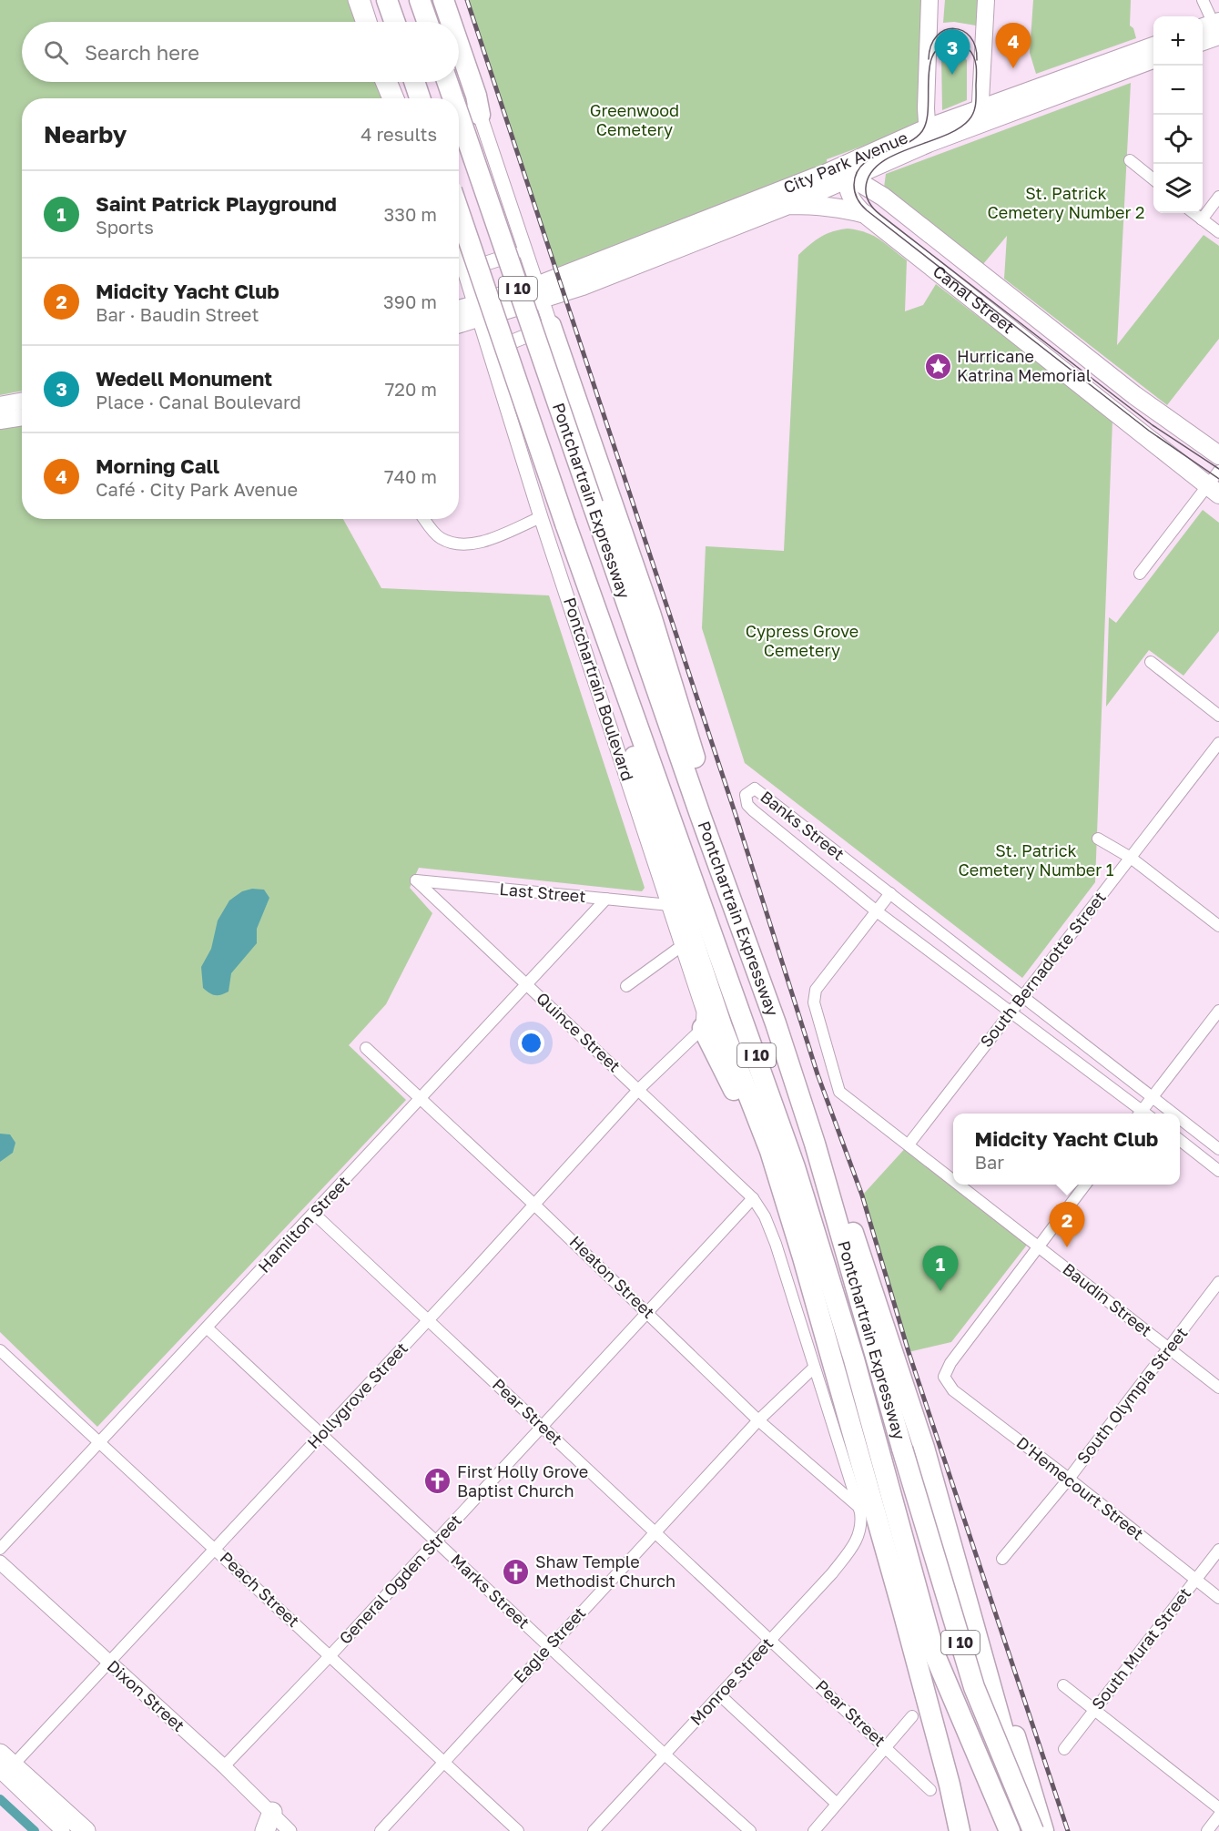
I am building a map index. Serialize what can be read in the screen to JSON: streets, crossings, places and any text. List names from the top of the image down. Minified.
{"streets":{"highway":["I 10","Pontchartrain Expressway"],"main road":["City Park Avenue","Canal Street"],"street":["Pontchartrain Boulevard","Banks Street","Last Street","South Bernadotte Street","Quince Street","Hamilton Street","Heaton Street","Baudin Street","Hollygrove Street","South Olympia Street","Pear Street","D'Hemecourt Street","General Ogden Street","Peach Street","Marks Street","Eagle Street","South Murat Street","Monroe Street","Dixon Street"]},"crossings":[["City Park Avenue","Canal Street"],["Pontchartrain Boulevard","Last Street"],["Pontchartrain Boulevard","Hollygrove Street"],["Banks Street","South Bernadotte Street"],["Banks Street","Baudin Street"],["Last Street","Quince Street"],["Last Street","Hamilton Street"],["South Bernadotte Street","Baudin Street"],["Quince Street","Hamilton Street"],["Quince Street","Heaton Street"],["Quince Street","Hollygrove Street"],["Quince Street","General Ogden Street"],["Quince Street","Eagle Street"],["Quince Street","Monroe Street"],["Hamilton Street","Heaton Street"],["Hamilton Street","Pear Street"],["Hamilton Street","Peach Street"],["Hamilton Street","Marks Street"],["Heaton Street","Hollygrove Street"],["Heaton Street","General Ogden Street"],["Heaton Street","Eagle Street"],["Baudin Street","South Olympia Street"],["Baudin Street","D'Hemecourt Street"],["Hollygrove Street","Pear Street"],["Hollygrove Street","Peach Street"],["Hollygrove Street","Marks Street"],["Hollygrove Street","Dixon Street"],["South Olympia Street","D'Hemecourt Street"],["Pear Street","General Ogden Street"],["Pear Street","Eagle Street"],["Pear Street","Monroe Street"],["D'Hemecourt Street","South Murat Street"],["General Ogden Street","Peach Street"],["General Ogden Street","Marks Street"],["General Ogden Street","Dixon Street"],["Peach Street","Eagle Street"],["Marks Street","Eagle Street"],["Marks Street","Monroe Street"]],"parks":["Greenwood Cemetery","St. Patrick Cemetery Number 2","Cypress Grove Cemetery","St. Patrick Cemetery Number 1"],"places":{"place":["Hurricane Katrina Memorial"],"church":["First Holly Grove Baptist Church","Shaw Temple Methodist Church"]},"page":{"map_buttons":["+","−"],"search":"Search here","pins":["4","3","2","1"],"heading":["Nearby","4 results"],"list":[{"mark":"1","name":"Saint Patrick Playground","note":"Sports","value":"330 m"},{"mark":"2","name":"Midcity Yacht Club","note":"Bar · Baudin Street","value":"390 m"},{"mark":"3","name":"Wedell Monument","note":"Place · Canal Boulevard","value":"720 m"},{"mark":"4","name":"Morning Call","note":"Café · City Park Avenue","value":"740 m"}],"popup":["Midcity Yacht Club","Bar"]}}
